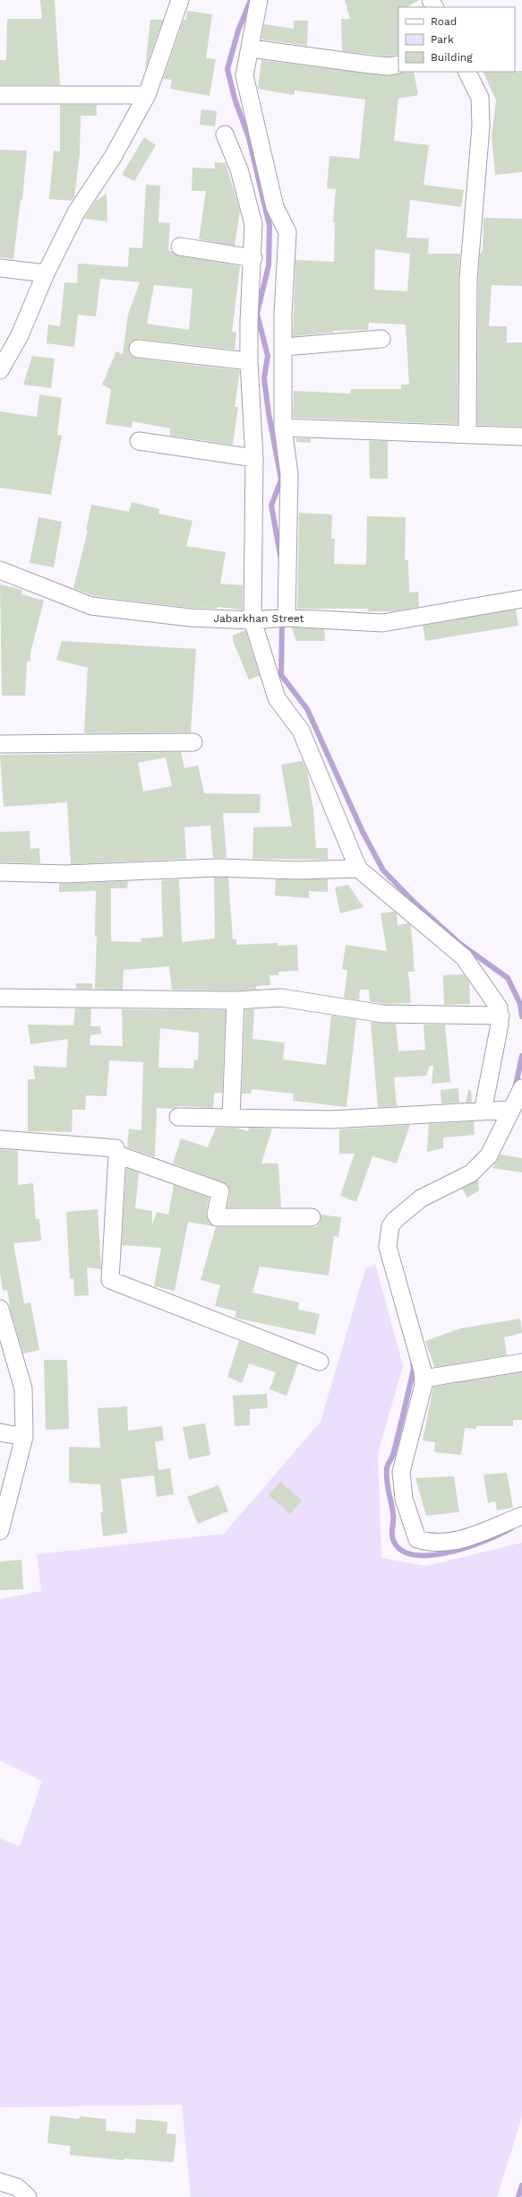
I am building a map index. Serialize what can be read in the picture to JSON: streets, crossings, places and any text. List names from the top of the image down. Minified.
{"streets":{"street":["Jabarkhan Street"]},"legend":["Road","Park","Building"]}
